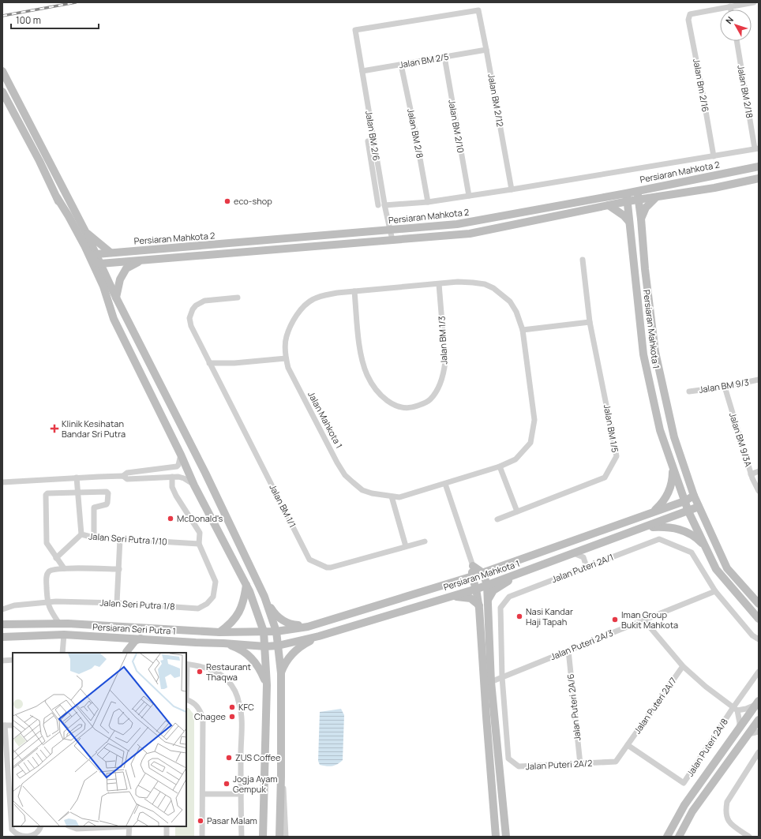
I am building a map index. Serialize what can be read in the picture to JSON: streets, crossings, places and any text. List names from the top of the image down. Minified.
{"streets":{"main road":["Persiaran Mahkota 2","Persiaran Mahkota 1","Persiaran Seri Putra 1"],"street":["Jalan BM 2/5","Jalan Bm 2/16","Jalan BM 2/18","Jalan BM 2/12","Jalan BM 2/10","Jalan BM 2/8","Jalan BM 2/6","Jalan BM 1/3","Jalan BM 9/3","Jalan Mahkota 1","Jalan BM 1/5","Jalan BM 9/3A","Jalan BM 1/1","Jalan Seri Putra 1/10","Jalan Puteri 2A/1","Jalan Seri Putra 1/8","Jalan Puteri 2A/3","Jalan Puteri 2A/7","Jalan Puteri 2A/6","Jalan Puteri 2A/8","Jalan Puteri 2A/2"]},"crossings":[["Jalan BM 2/5","Jalan BM 2/12"],["Jalan BM 2/5","Jalan BM 2/10"],["Jalan BM 2/5","Jalan BM 2/8"],["Jalan BM 2/5","Jalan BM 2/6"],["Jalan BM 2/12","Jalan BM 2/6"],["Jalan BM 2/6","Persiaran Mahkota 2"],["Persiaran Mahkota 2","Persiaran Mahkota 1"],["Persiaran Mahkota 1","Persiaran Seri Putra 1"],["Jalan BM 1/3","Jalan Mahkota 1"],["Jalan BM 9/3","Jalan BM 9/3A"],["Jalan Seri Putra 1/10","Jalan Seri Putra 1/8"],["Jalan Puteri 2A/1","Jalan Puteri 2A/3"],["Jalan Puteri 2A/1","Jalan Puteri 2A/2"],["Jalan Puteri 2A/3","Jalan Puteri 2A/6"],["Jalan Puteri 2A/3","Jalan Puteri 2A/2"],["Jalan Puteri 2A/7","Jalan Puteri 2A/8"],["Jalan Puteri 2A/7","Jalan Puteri 2A/2"],["Jalan Puteri 2A/6","Jalan Puteri 2A/2"],["Jalan Puteri 2A/8","Jalan Puteri 2A/2"]],"places":{"other":["eco-shop","McDonald's","Nasi Kandar Haji Tapah","Iman Group Bukit Mahkota","Restaurant Thaqwa","KFC","Chagee","ZUS Coffee","Jogja Ayam Gempuk","Pasar Malam"],"health":["Klinik Kesihatan Bandar Sri Putra"]},"scale_bar":"100 m","north":"top left"}
